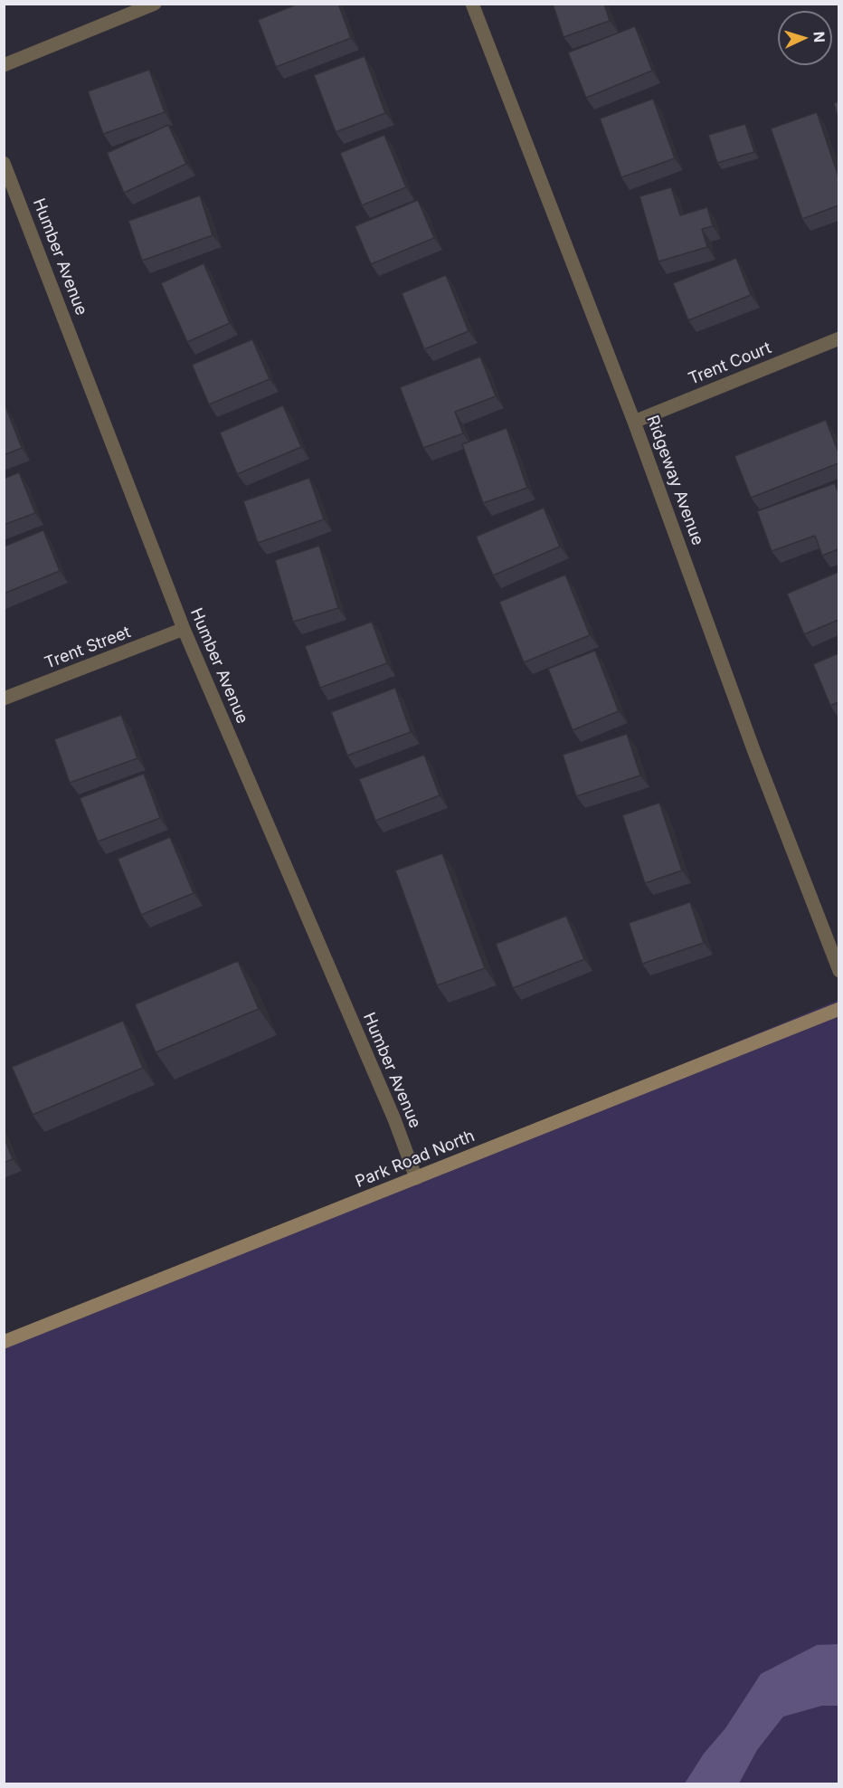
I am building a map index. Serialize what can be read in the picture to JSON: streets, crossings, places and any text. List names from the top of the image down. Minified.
{"streets":{"main road":["Park Road North"],"street":["Humber Avenue","Trent Court","Ridgeway Avenue","Trent Street"]},"crossings":[["Humber Avenue","Trent Street"],["Humber Avenue","Park Road North"],["Trent Court","Ridgeway Avenue"]],"north":"right"}
